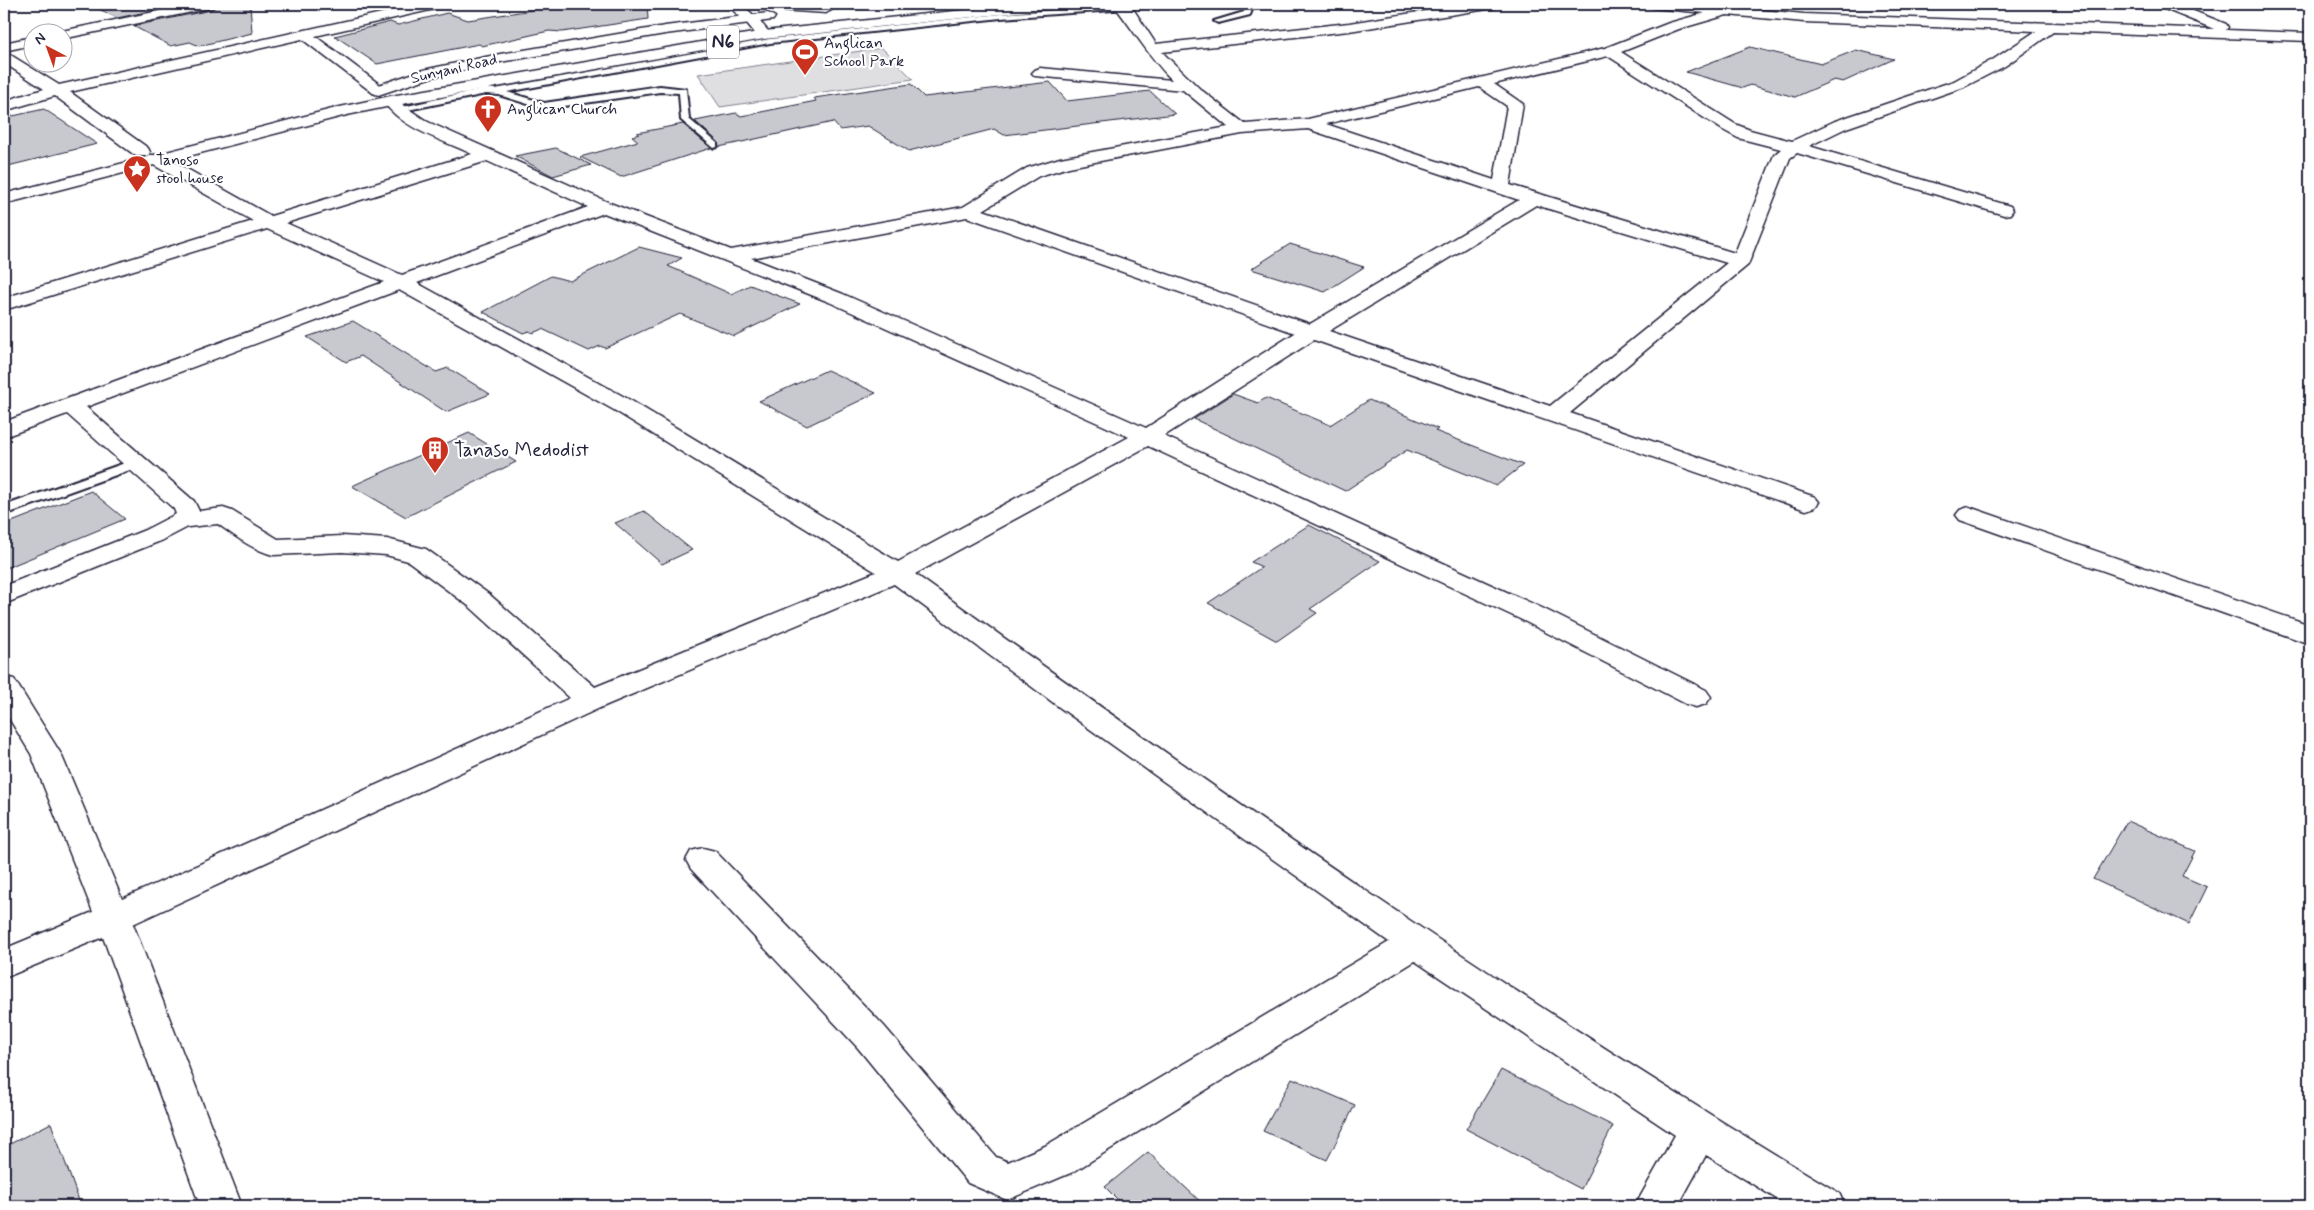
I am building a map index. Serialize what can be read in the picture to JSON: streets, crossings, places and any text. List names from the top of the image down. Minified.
{"streets":{"street":["N6","Sunyani Road"]},"crossings":[["N6","Sunyani Road"]],"places":{"sports":["Anglican School Park"],"church":["Anglican Church"],"place":["Tanoso stool house"],"building":["Tanaso Medodist"]},"north":"top left"}
